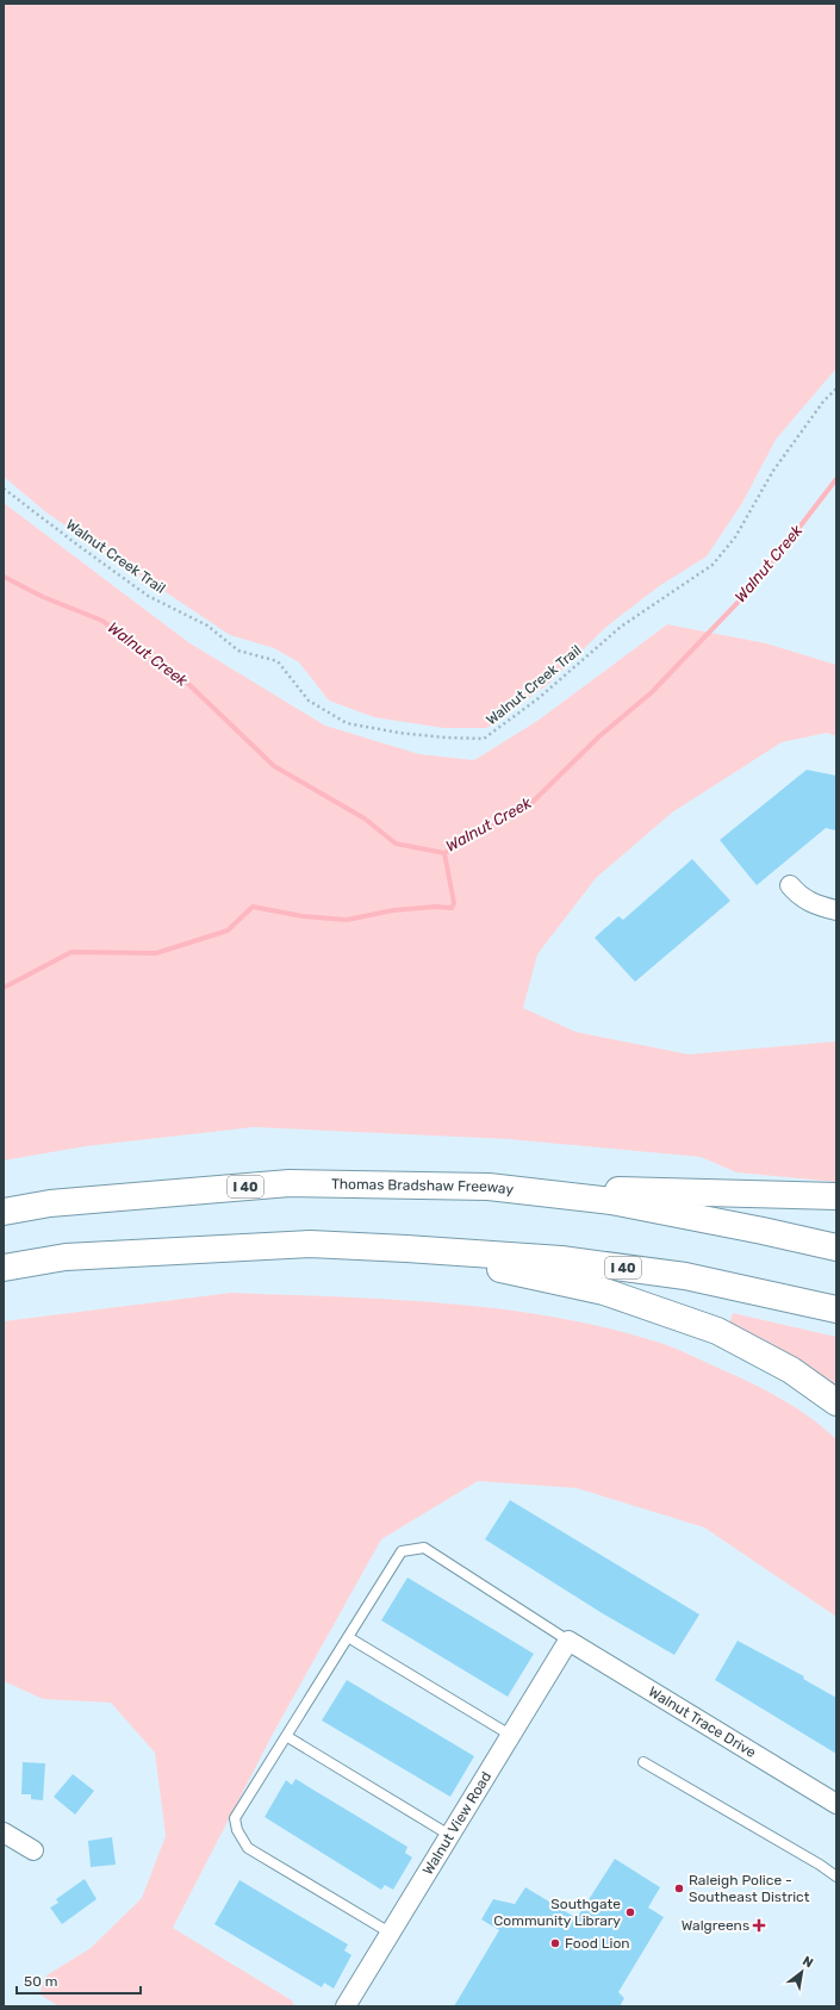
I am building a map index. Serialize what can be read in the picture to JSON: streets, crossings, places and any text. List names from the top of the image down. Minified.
{"streets":{"highway":["I 40","Thomas Bradshaw Freeway"],"street":["Walnut Trace Drive","Walnut View Road"],"path":["Walnut Creek Trail"]},"crossings":[["Walnut Trace Drive","Walnut View Road"]],"water":["Walnut Creek"],"places":{"other":["Raleigh Police - Southeast District","Southgate Community Library","Food Lion"],"health":["Walgreens"]},"scale_bar":"50 m","north":"top right"}
